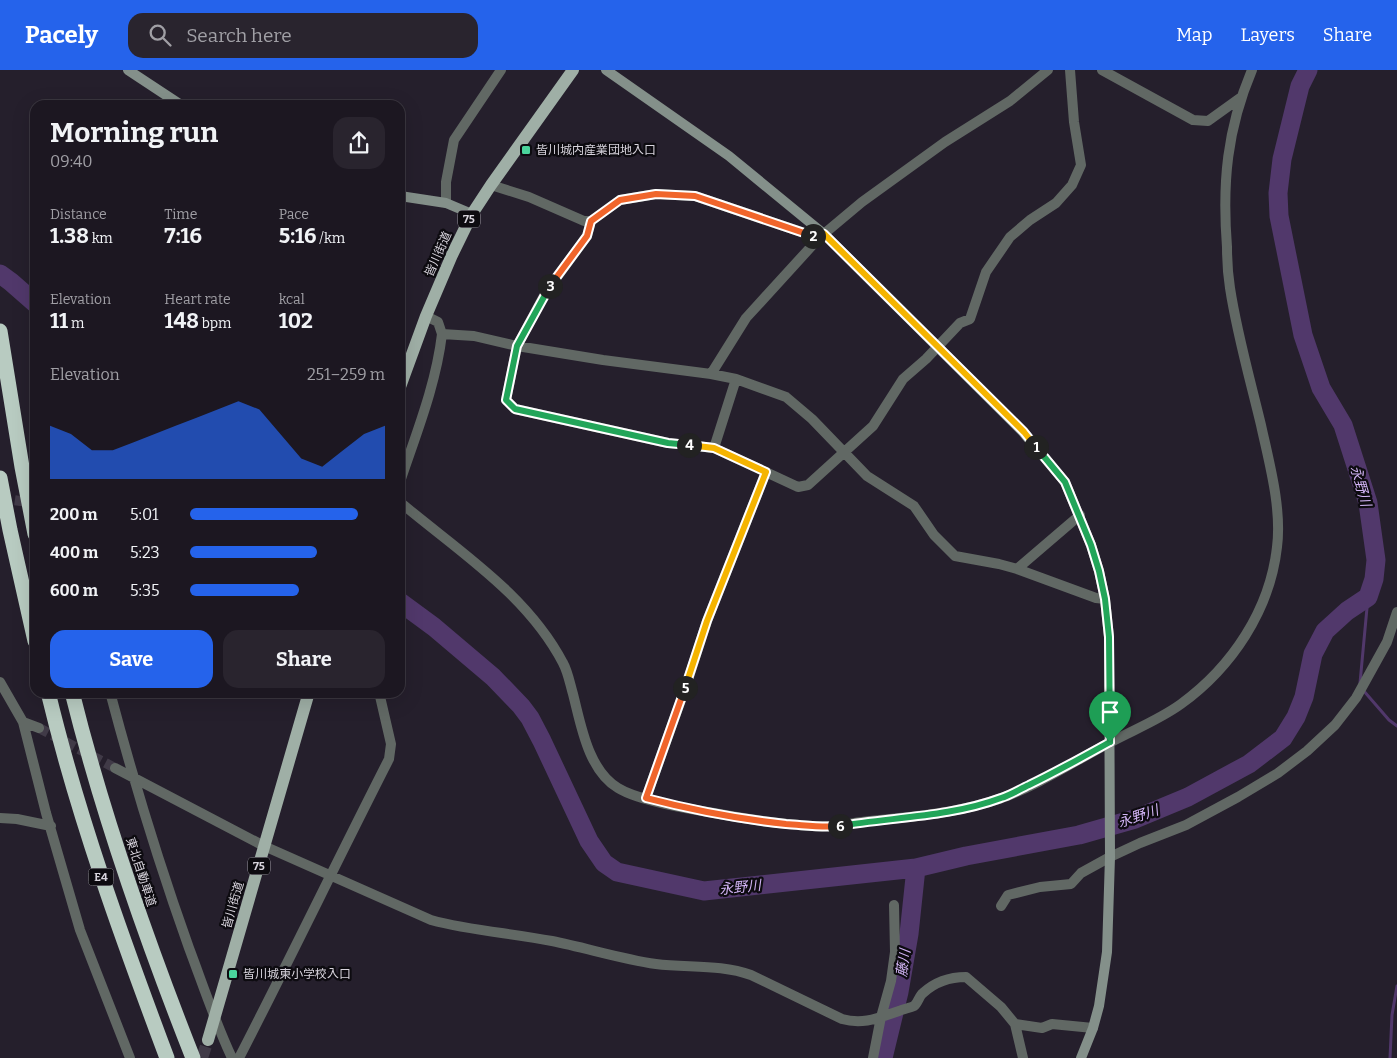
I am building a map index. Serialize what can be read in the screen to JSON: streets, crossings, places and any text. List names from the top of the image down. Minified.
{"streets":{"highway":["東北自動車道","E4"],"main road":["75","皆川街道"]},"water":["永野川","藤川"],"places":{"transit":["皆川城内産業団地入口","皆川城東小学校入口"]},"page":{"header":"Pacely","search":"Search here","nav":["Map","Layers","Share"],"heading":["Morning run","09:40"],"stats":[["Distance","1.38 km"],["Time","7:16"],["Pace","5:16 /km"],["Elevation","11 m"],["Heart rate","148 bpm"],["kcal","102"]],"pins":["2","3","4","1","5","6"],"chart":["Elevation","251–259 m"],"list":[{"name":"200 m","note":"5:01"},{"name":"400 m","note":"5:23"},{"name":"600 m","note":"5:35"}],"buttons":["Save","Share"]}}
